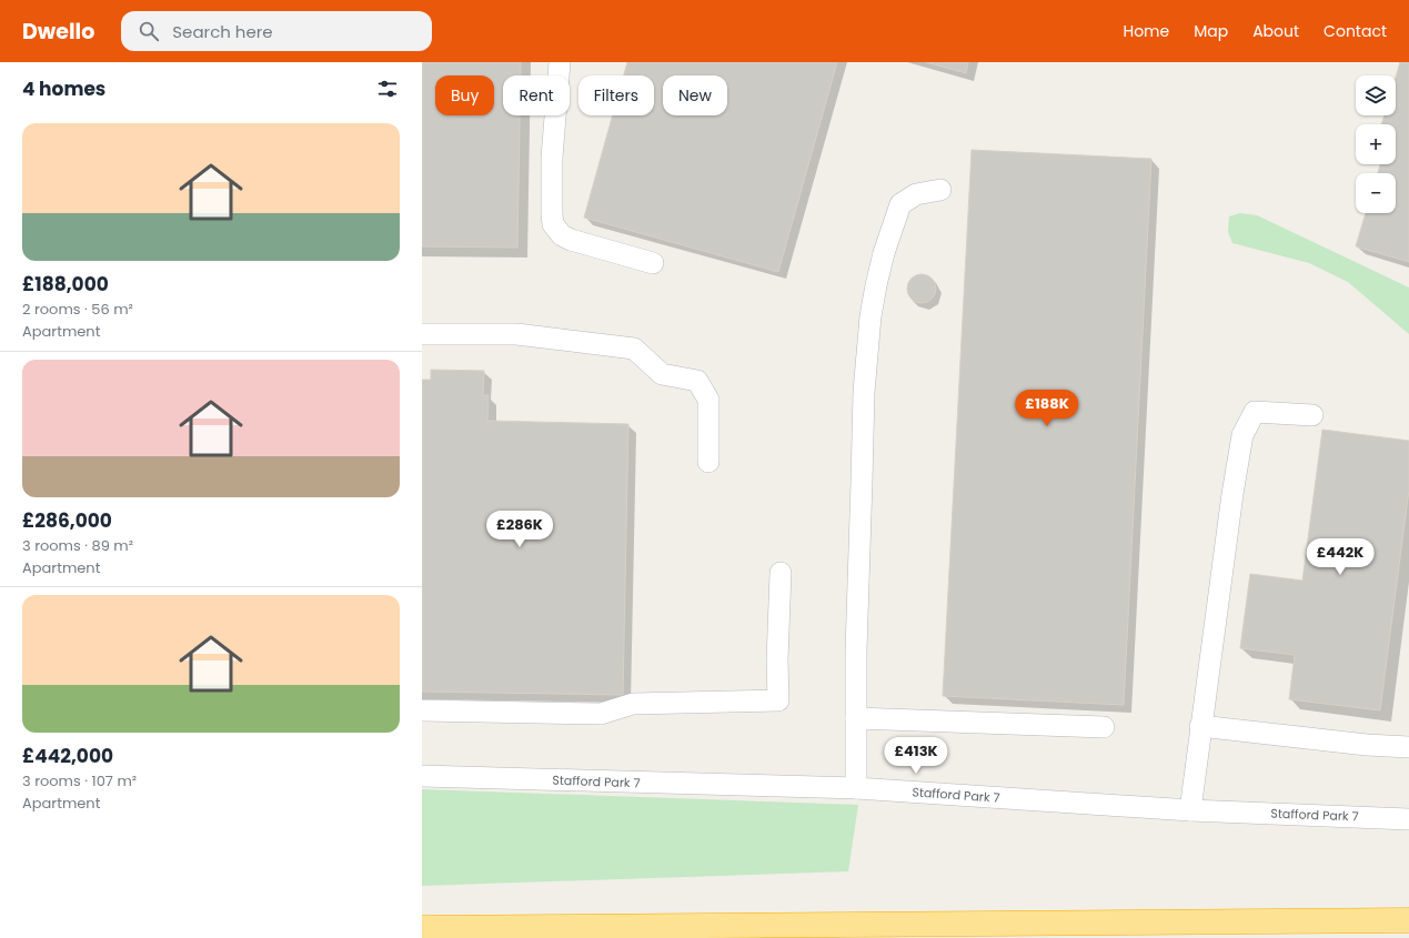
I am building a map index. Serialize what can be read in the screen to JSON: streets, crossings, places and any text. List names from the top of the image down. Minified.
{"streets":{"street":["Stafford Park 7"]},"page":{"header":"Dwello","search":"Search here","nav":["Home","Map","About","Contact"],"heading":"4 homes","map_buttons":["+","−"],"chip":["Buy","Rent","Filters","New"],"list":[{"name":"£188,000","note":"2 rooms · 56 m² · Apartment"},{"name":"£286,000","note":"3 rooms · 89 m² · Apartment"},{"name":"£442,000","note":"3 rooms · 107 m² · Apartment"}],"price":["£188K","£286K","£442K","£413K"]}}
